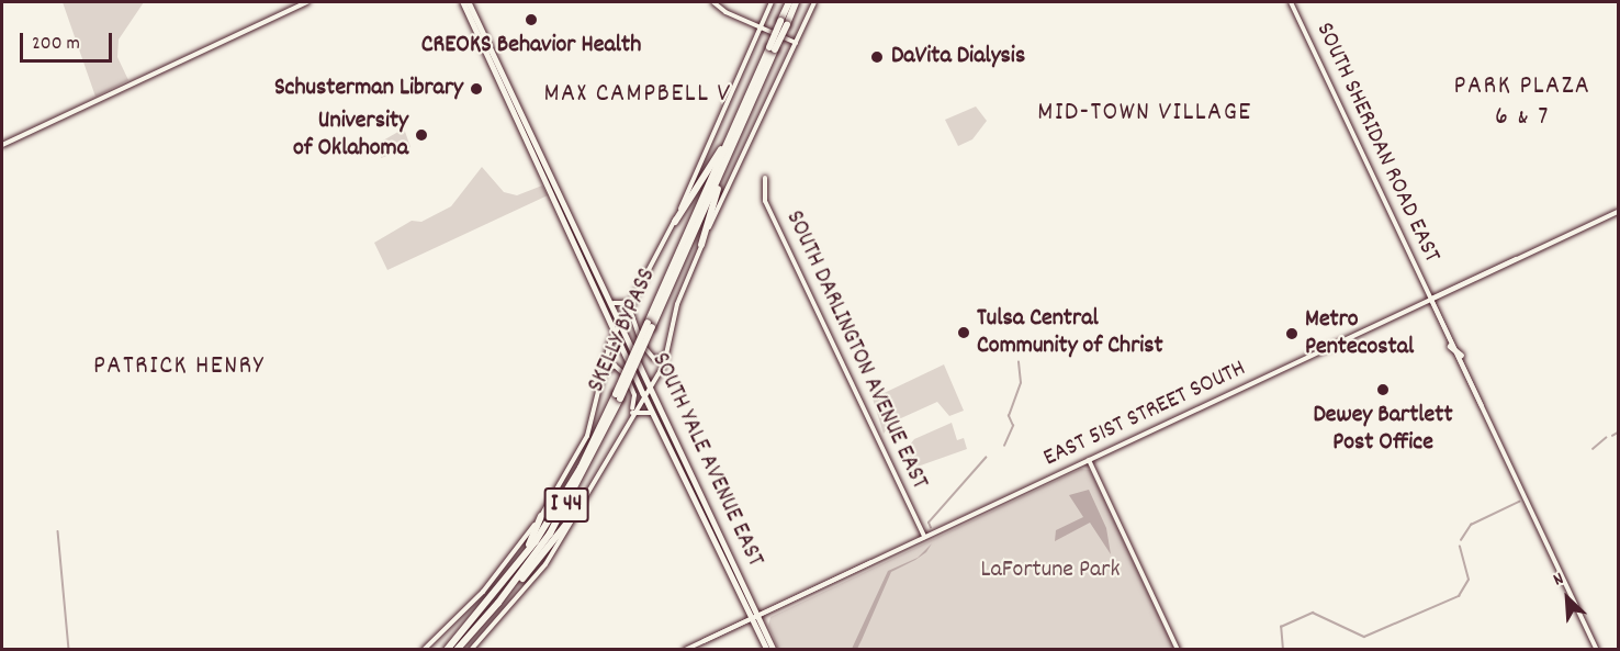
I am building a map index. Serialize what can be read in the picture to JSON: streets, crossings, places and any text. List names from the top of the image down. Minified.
{"streets":{"highway":["SKELLY BYPASS","I 44"],"main road":["SOUTH SHERIDAN ROAD EAST","SOUTH DARLINGTON AVENUE EAST","EAST 51ST STREET SOUTH","SOUTH YALE AVENUE EAST"]},"crossings":[["SOUTH SHERIDAN ROAD EAST","EAST 51ST STREET SOUTH"],["SOUTH DARLINGTON AVENUE EAST","EAST 51ST STREET SOUTH"],["EAST 51ST STREET SOUTH","SOUTH YALE AVENUE EAST"]],"districts":["PARK PLAZA 6 & 7","MAX CAMPBELL V","MID-TOWN VILLAGE","PATRICK HENRY"],"parks":["LaFortune Park"],"places":["CREOKS Behavior Health","DaVita Dialysis","Schusterman Library","University of Oklahoma","Tulsa Central Community of Christ","Metro Pentecostal","Dewey Bartlett Post Office"],"scale_bar":"200 m","north":"top left"}
